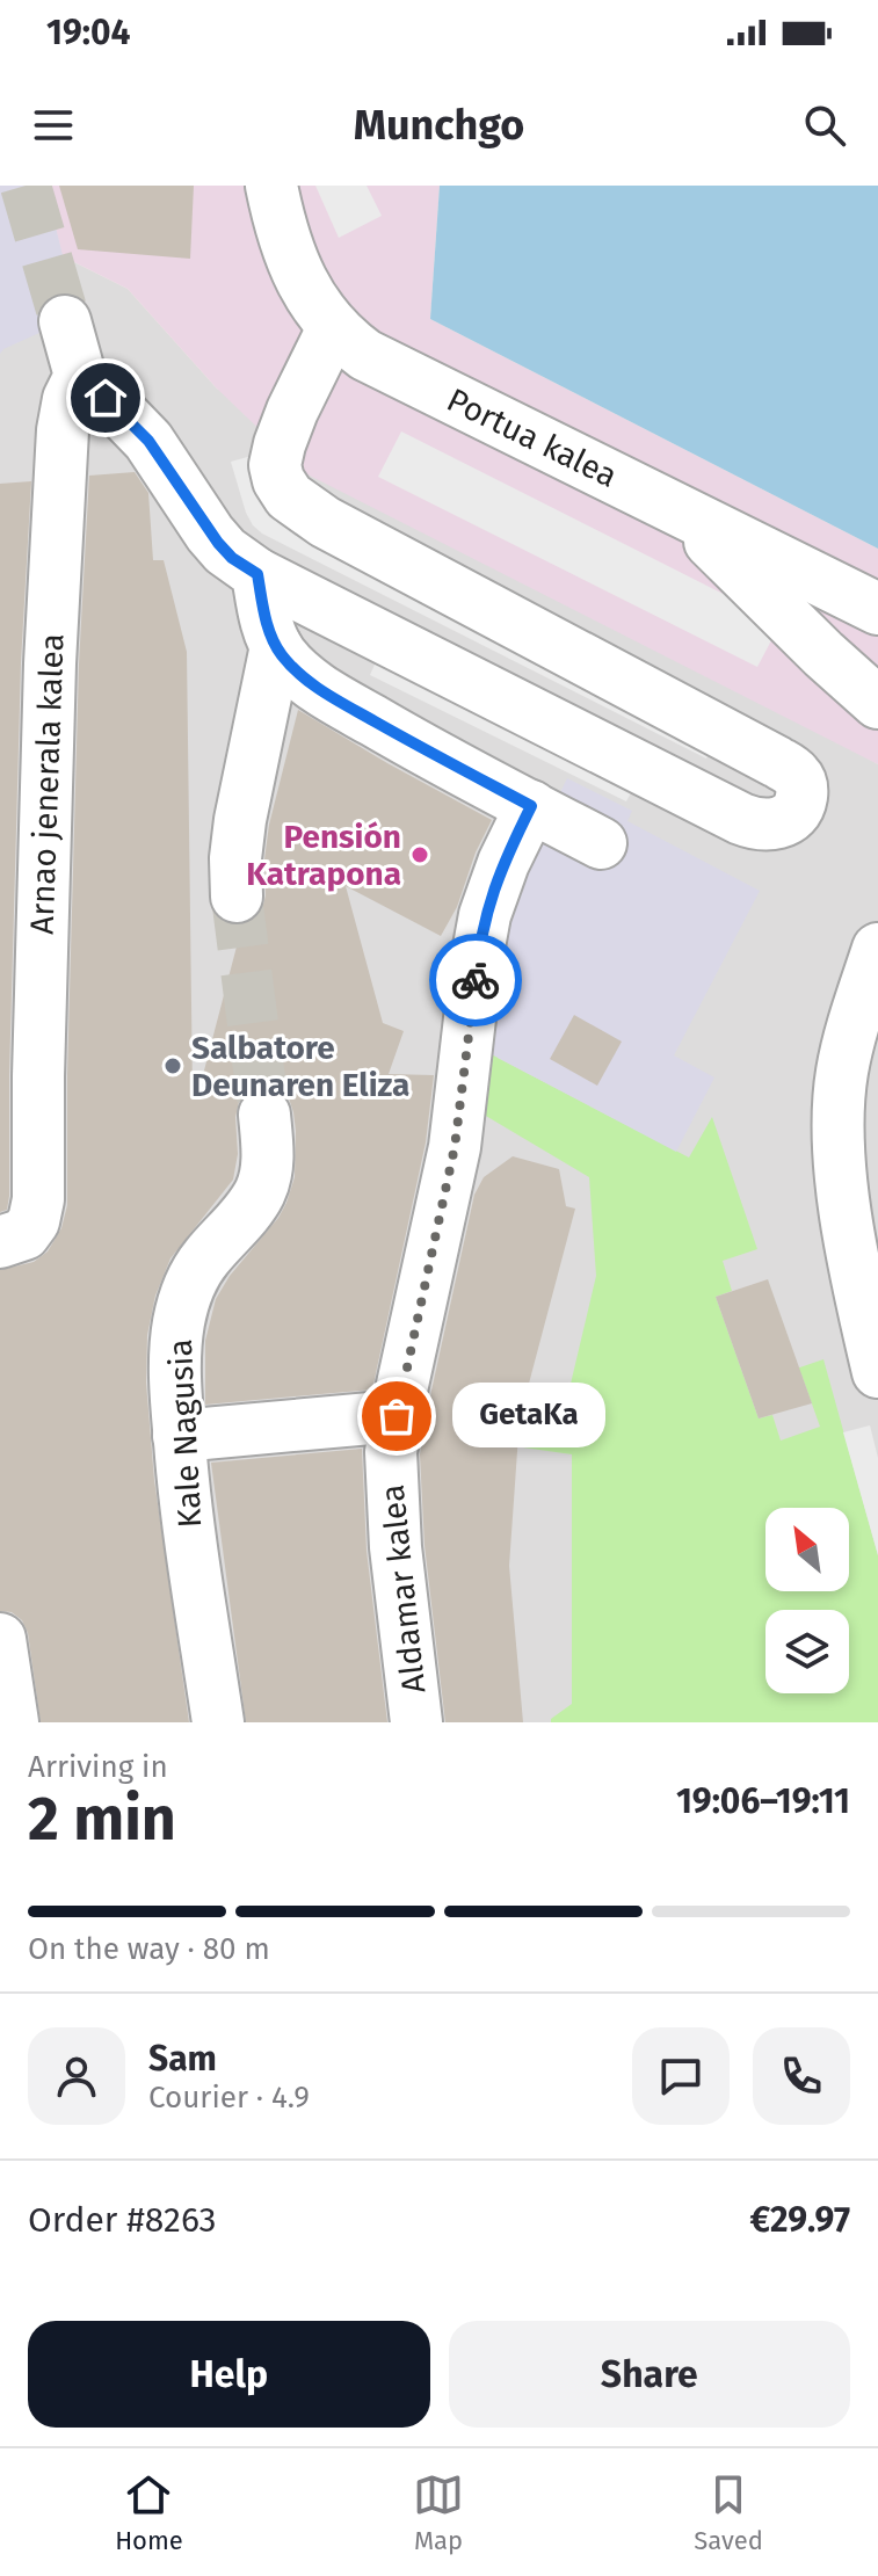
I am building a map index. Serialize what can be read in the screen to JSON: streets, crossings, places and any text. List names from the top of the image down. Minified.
{"streets":{"street":["Portua kalea","Arnao jenerala kalea","Kale Nagusia","Aldamar kalea"]},"places":["Pensión Katrapona","Salbatore Deunaren Eliza","GetaKa"],"north":"top left","page":{"status":"19:04","header":"Munchgo","bubble":"GetaKa","heading":["2 min","Arriving in","19:06–19:11"],"panel":["Sam","Courier · 4.9","Order #8263","€29.97"],"bar":"On the way · 80 m","buttons":["Help","Share"],"tabs":["Home","Map","Saved"]}}
